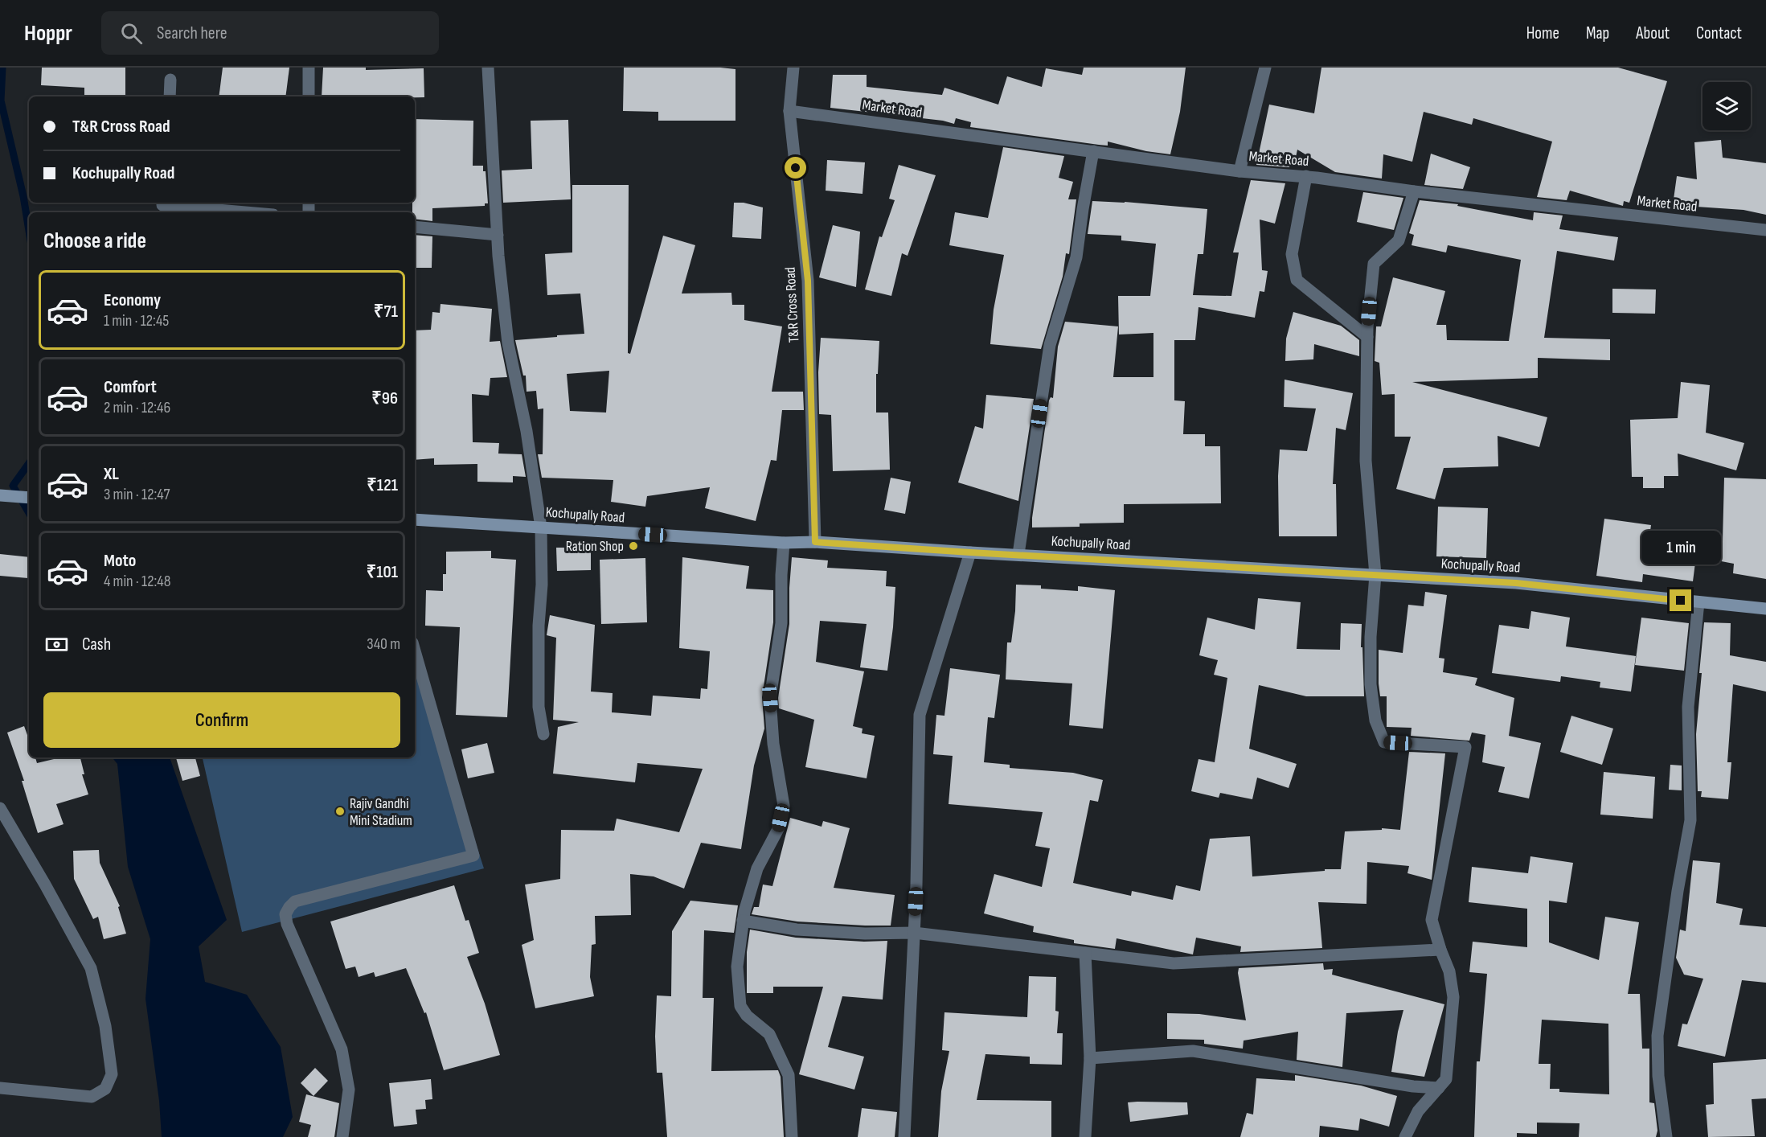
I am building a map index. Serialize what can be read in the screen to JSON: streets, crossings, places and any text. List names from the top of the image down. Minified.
{"streets":{"main road":["Kochupally Road"],"street":["Market Road","T&R Cross Road"]},"crossings":[["Market Road","T&R Cross Road"],["T&R Cross Road","Kochupally Road"]],"places":["Ration Shop","Rajiv Gandhi Mini Stadium"],"page":{"header":"Hoppr","search":"Search here","nav":["Home","Map","About","Contact"],"banner":["T&R Cross Road","Kochupally Road"],"heading":"Choose a ride","list":[{"name":"Economy","note":"1 min · 12:45","value":"₹71"},{"name":"Comfort","note":"2 min · 12:46","value":"₹96"},{"name":"XL","note":"3 min · 12:47","value":"₹121"},{"name":"Moto","note":"4 min · 12:48","value":"₹101"}],"bubble":"1 min","pay":["Cash","340 m"],"buttons":"Confirm"}}
